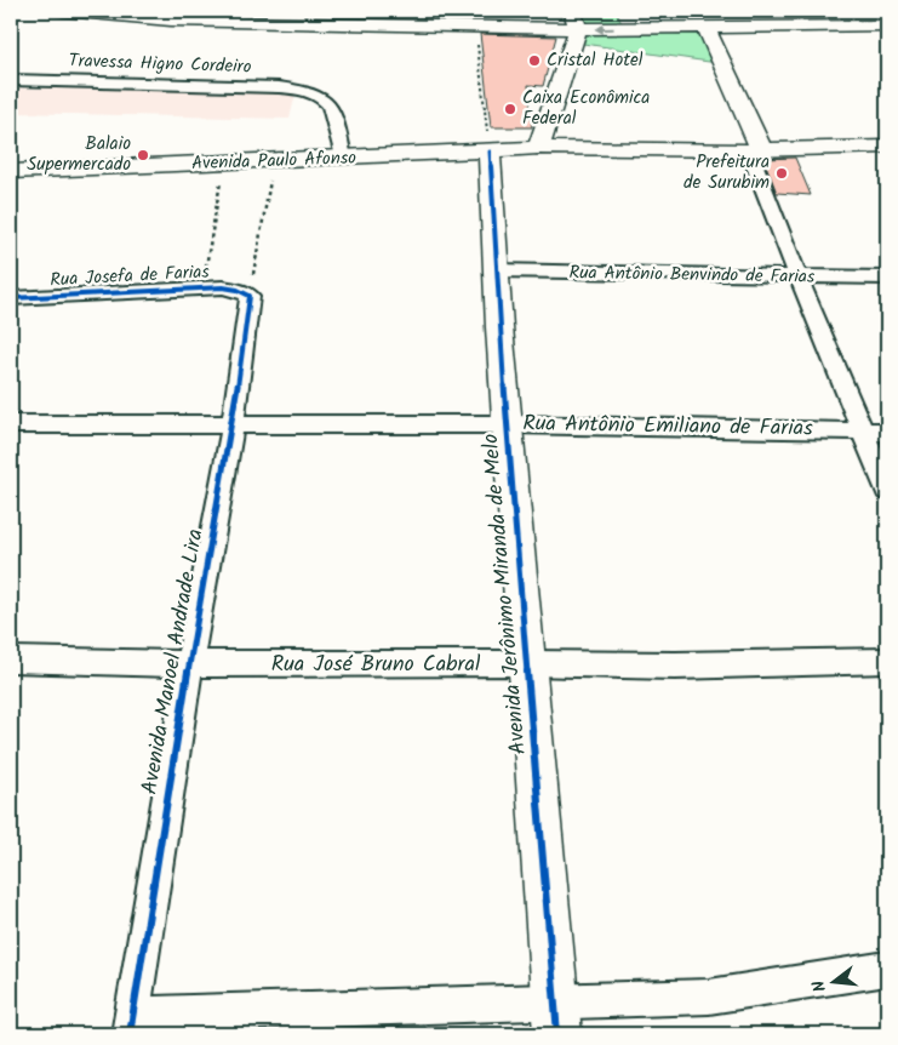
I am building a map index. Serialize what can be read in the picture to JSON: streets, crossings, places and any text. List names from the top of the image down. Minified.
{"streets":{"main road":["Avenida Paulo Afonso","Avenida Jerônimo Miranda de Melo"],"street":["Travessa Higno Cordeiro","Rua Antônio Benvindo de Farias","Rua Josefa de Farias","Rua Antônio Emiliano de Farias","Avenida Manoel Andrade Lira","Rua José Bruno Cabral"]},"crossings":[["Travessa Higno Cordeiro","Avenida Paulo Afonso"],["Avenida Paulo Afonso","Avenida Jerônimo Miranda de Melo"],["Rua Antônio Benvindo de Farias","Avenida Jerônimo Miranda de Melo"],["Rua Josefa de Farias","Avenida Manoel Andrade Lira"],["Rua Antônio Emiliano de Farias","Avenida Jerônimo Miranda de Melo"],["Rua Antônio Emiliano de Farias","Avenida Manoel Andrade Lira"],["Avenida Jerônimo Miranda de Melo","Rua José Bruno Cabral"],["Avenida Manoel Andrade Lira","Rua José Bruno Cabral"]],"places":["Cristal Hotel","Caixa Econômica Federal","Balaio Supermercado","Prefeitura de Surubim"],"north":"left"}
